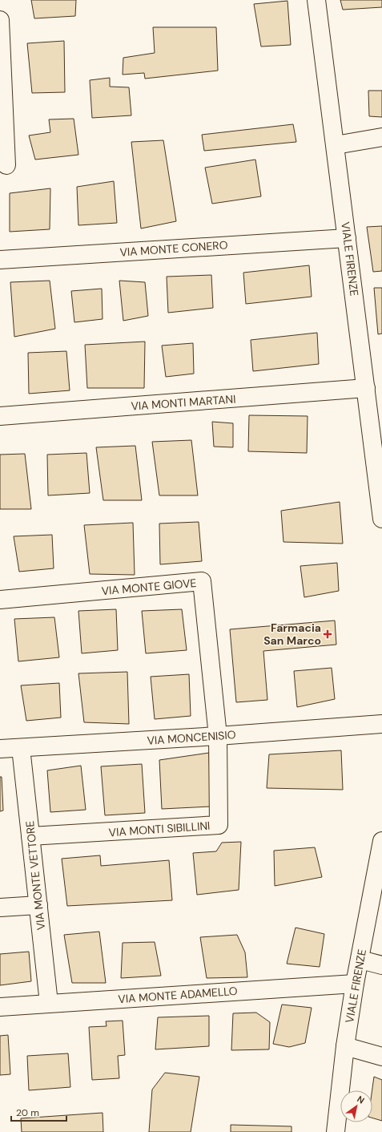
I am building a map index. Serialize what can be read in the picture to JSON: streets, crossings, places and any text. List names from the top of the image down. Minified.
{"streets":{"street":["VIA MONTE CONERO","VIALE FIRENZE","VIA MONTI MARTANI","VIA MONTE GIOVE","VIA MONCENISIO","VIA MONTI SIBILLINI","VIA MONTE VETTORE","VIA MONTE ADAMELLO"]},"crossings":[["VIA MONTE CONERO","VIALE FIRENZE"],["VIALE FIRENZE","VIA MONTI MARTANI"],["VIALE FIRENZE","VIA MONTE ADAMELLO"],["VIA MONTE GIOVE","VIA MONCENISIO"],["VIA MONTE GIOVE","VIA MONTI SIBILLINI"],["VIA MONCENISIO","VIA MONTI SIBILLINI"],["VIA MONCENISIO","VIA MONTE VETTORE"],["VIA MONTI SIBILLINI","VIA MONTE VETTORE"],["VIA MONTE VETTORE","VIA MONTE ADAMELLO"]],"places":{"health":["Farmacia San Marco"]},"scale_bar":"20 m","north":"top right"}
